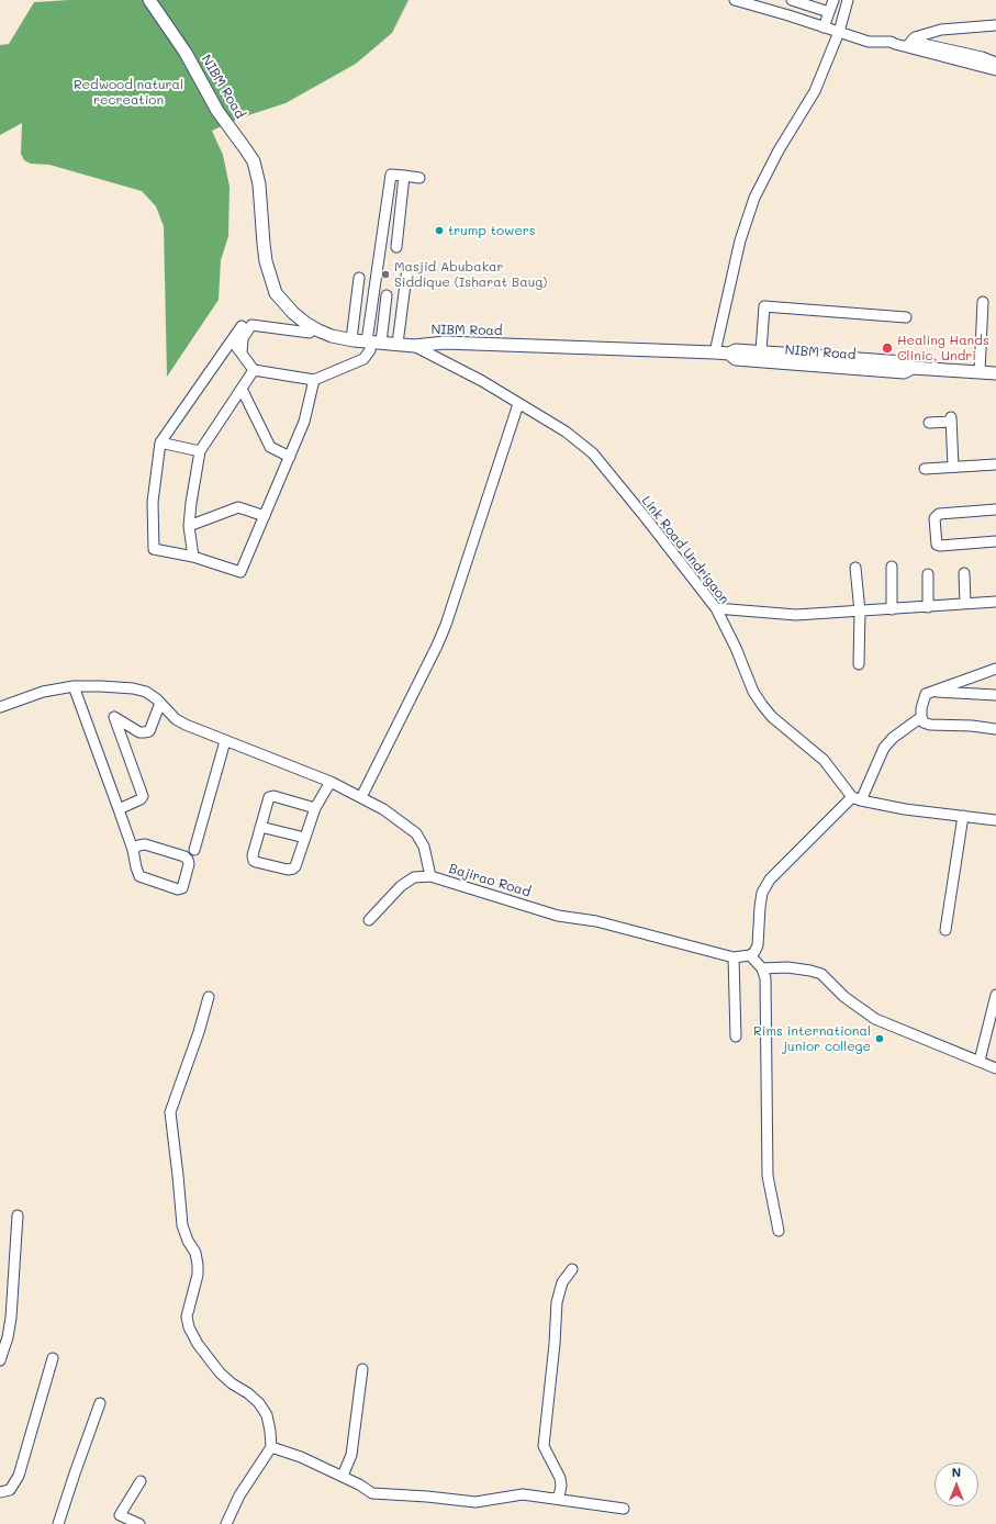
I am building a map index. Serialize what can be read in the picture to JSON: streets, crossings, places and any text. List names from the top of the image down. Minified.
{"streets":{"main road":["NIBM Road"],"street":["Link Road Undrigaon","Bajirao Road"]},"crossings":[["NIBM Road","Link Road Undrigaon"]],"parks":["Redwood natural recreation"],"places":["trump towers","Masjid Abubakar Siddique (Isharat Baug)","Healing Hands Clinic, Undri","Rims international junior college"],"north":"top"}
